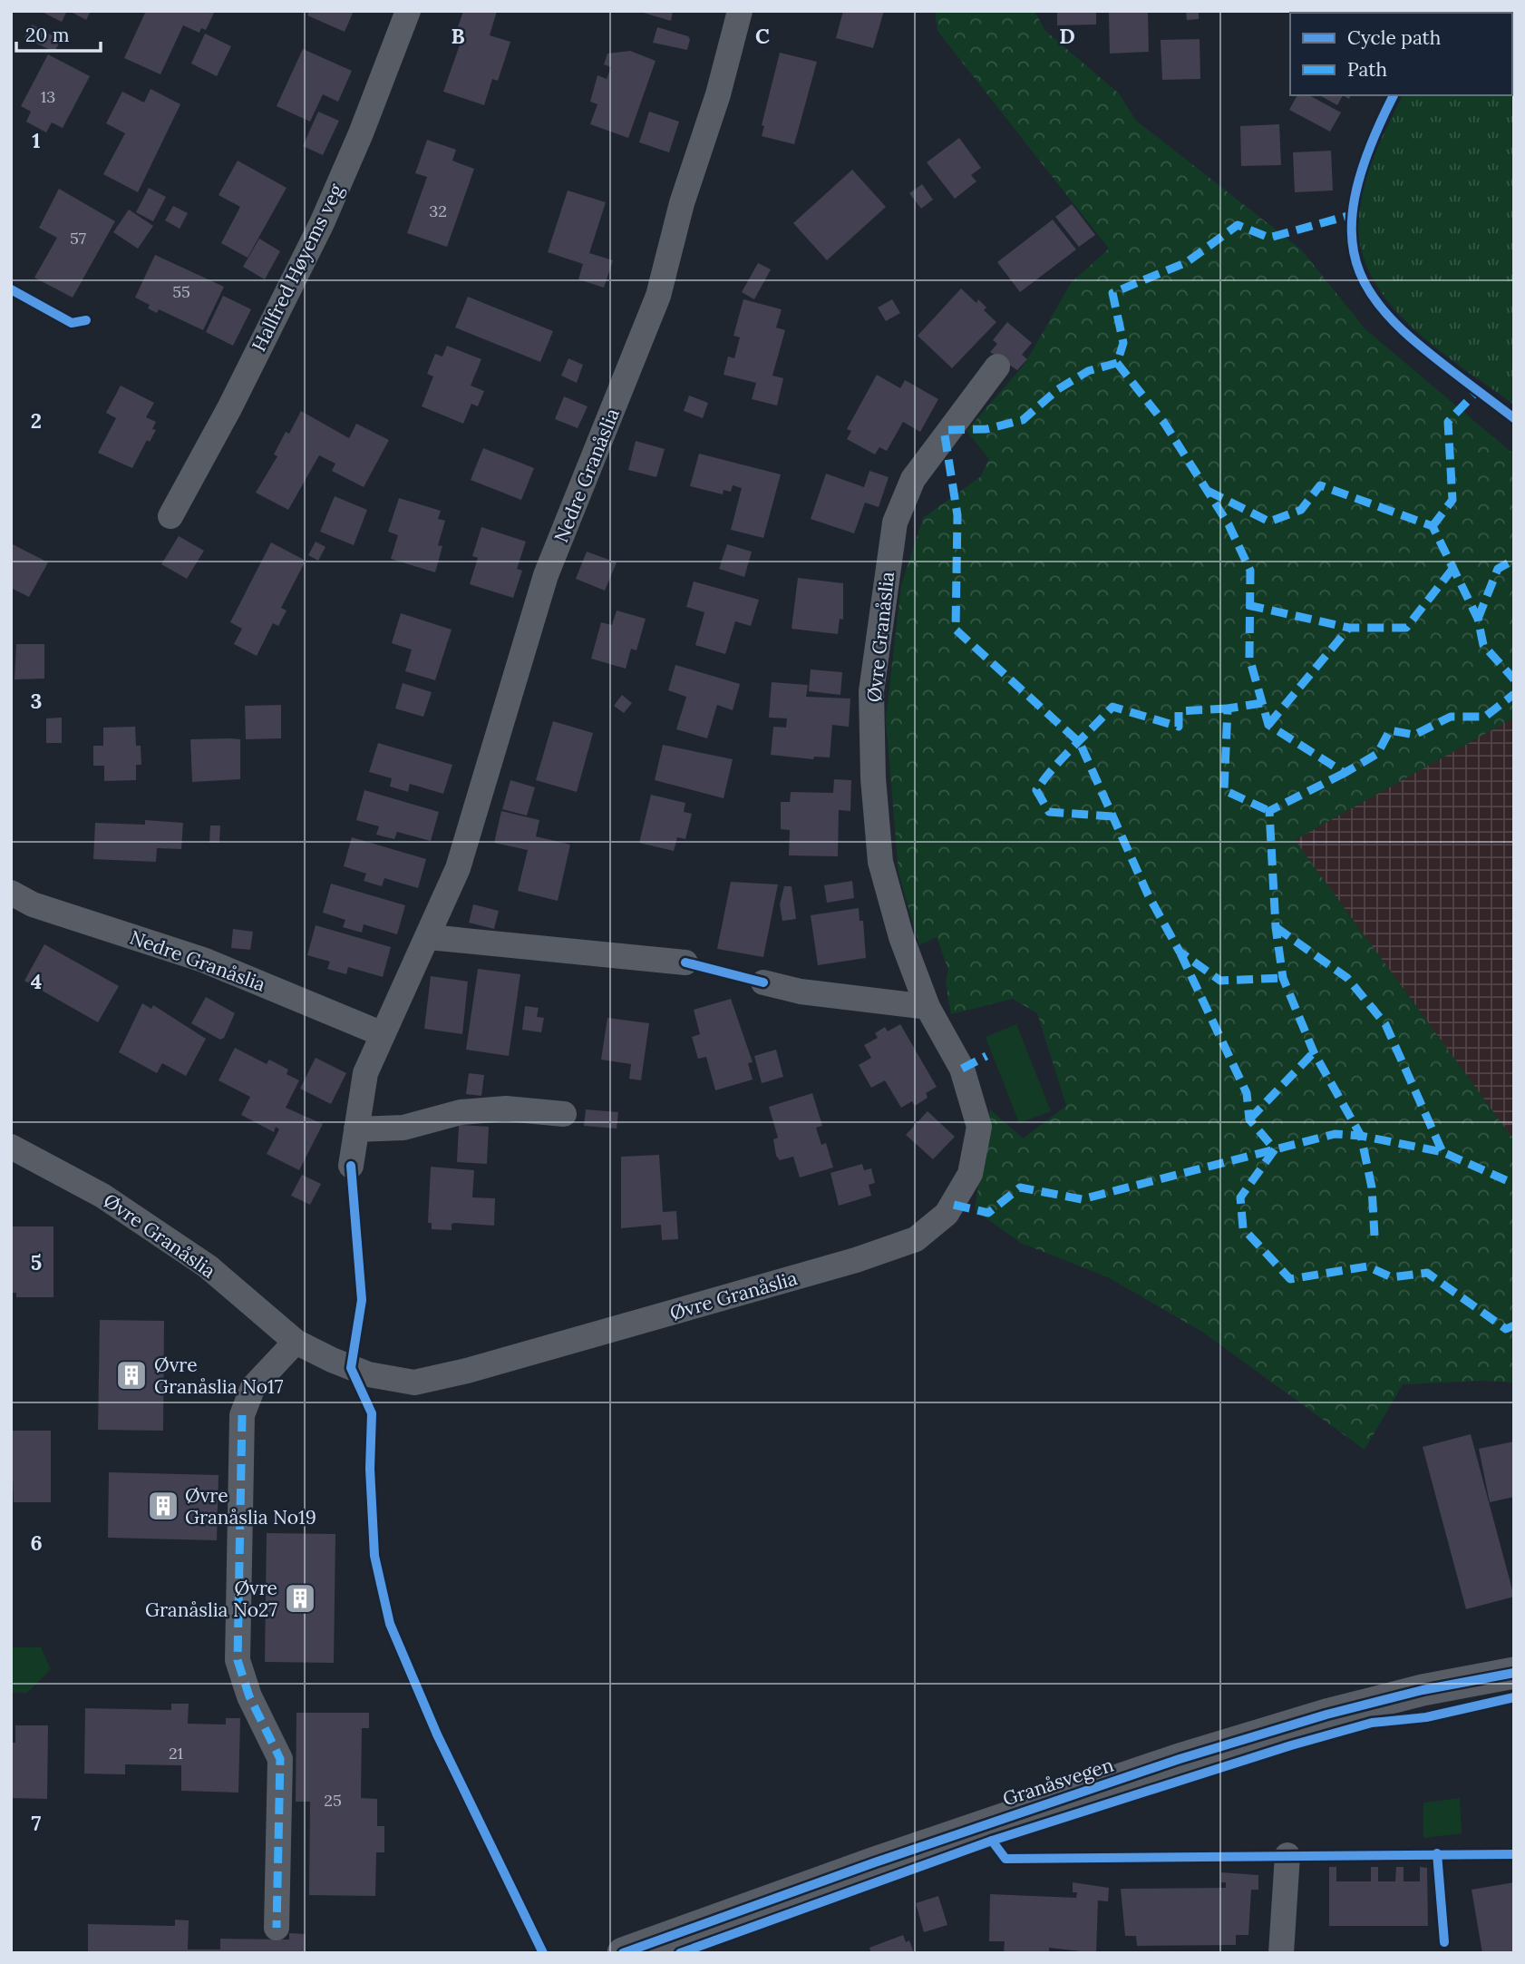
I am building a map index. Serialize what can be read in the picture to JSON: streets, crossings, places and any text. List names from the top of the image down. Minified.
{"streets":{"street":["Hallfred Høyems veg","Nedre Granåslia","Øvre Granåslia","Granåsvegen"]},"places":{"building":["Øvre Granåslia No17","Øvre Granåslia No19","Øvre Granåslia No27"]},"house_numbers":["13","32","57","55","21","25"],"legend":["Cycle path","Path"],"scale_bar":"20 m","grid":{"columns":["B","C","D"],"rows":["1","2","3","4","5","6","7"]}}
